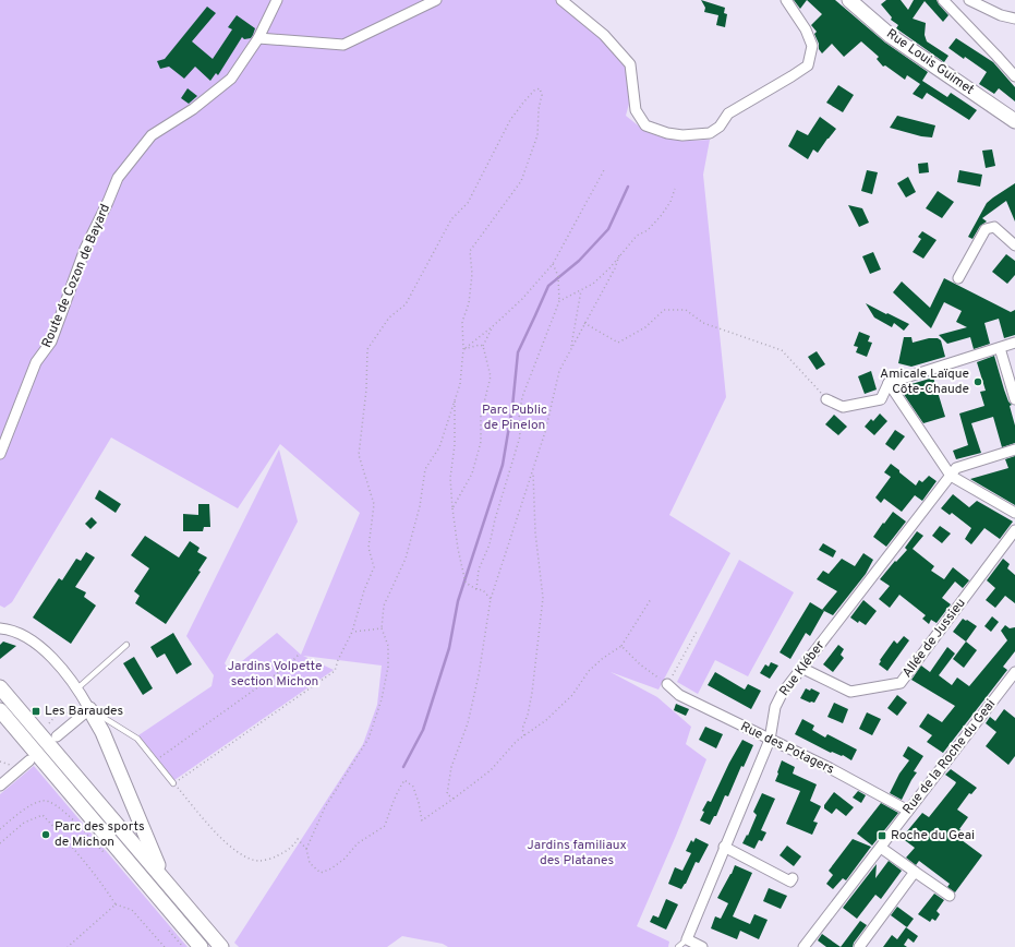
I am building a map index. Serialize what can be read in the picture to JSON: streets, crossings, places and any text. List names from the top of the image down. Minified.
{"streets":{"main road":["Rue Louis Guimet"],"street":["Route de Cozon de Bayard","Allée de Jussieu","Rue Kléber","Rue des Potagers","Rue de la Roche du Geai"]},"crossings":[["Allée de Jussieu","Rue Kléber"],["Rue Kléber","Rue des Potagers"],["Rue des Potagers","Rue de la Roche du Geai"]],"parks":["Parc Public de Pinelon","Jardins Volpette section Michon","Jardins familiaux des Platanes"],"places":{"other":["Amicale Laïque Côte-Chaude","Parc des sports de Michon"],"transit":["Les Baraudes","Roche du Geai"]}}
